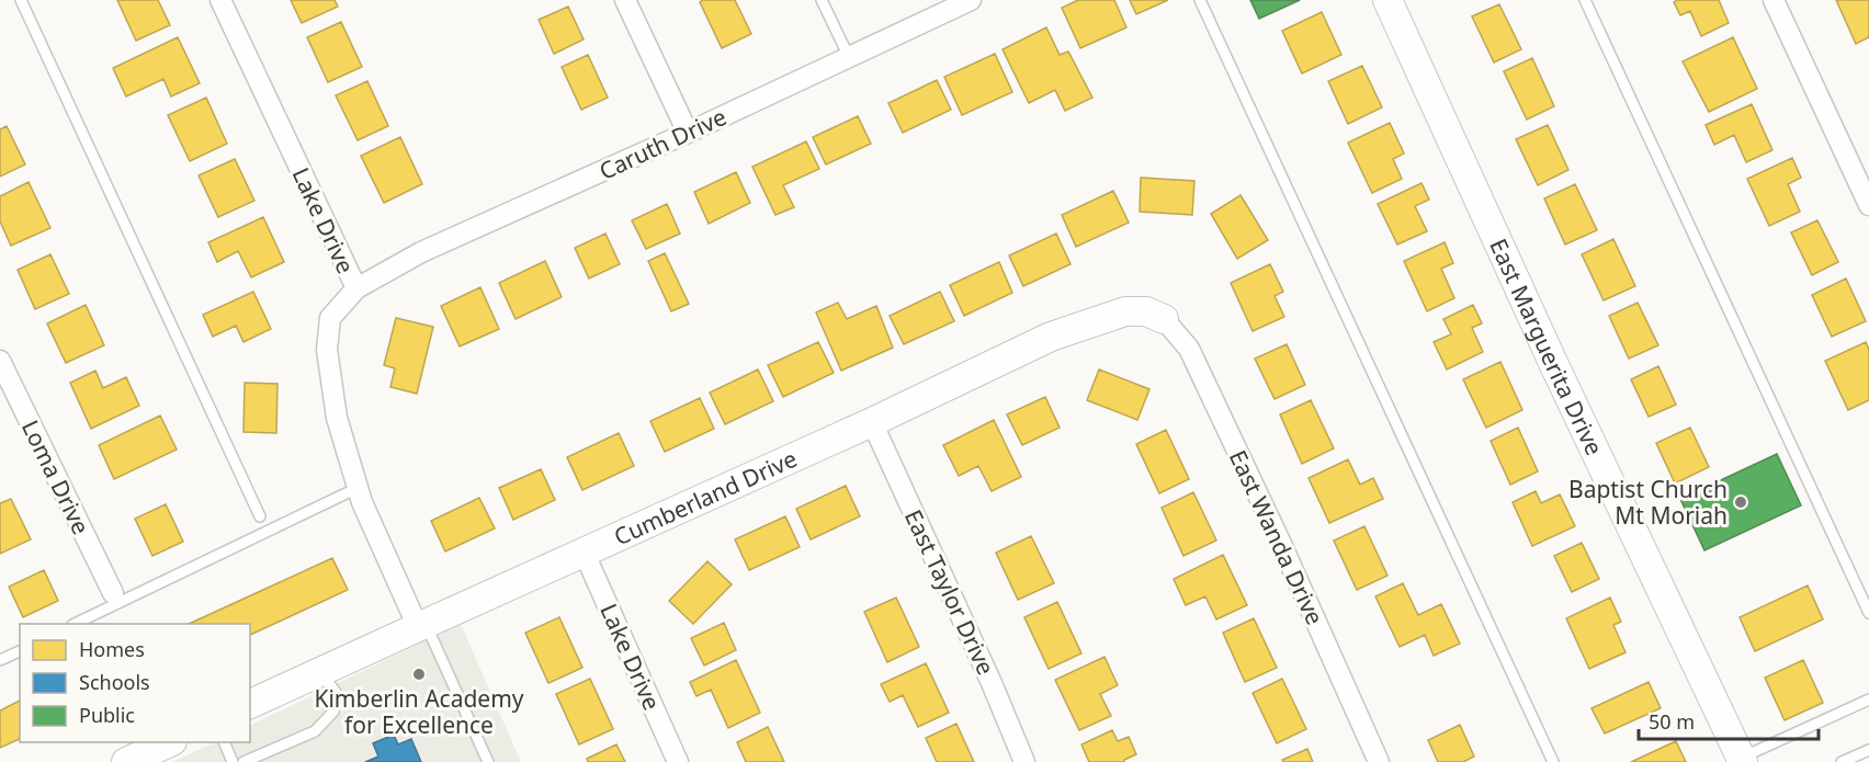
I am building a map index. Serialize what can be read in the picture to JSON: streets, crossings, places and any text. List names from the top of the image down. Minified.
{"streets":{"street":["Caruth Drive","Lake Drive","East Marguerita Drive","Loma Drive","Cumberland Drive","East Wanda Drive","East Taylor Drive"]},"crossings":[["Caruth Drive","Lake Drive"],["Lake Drive","Cumberland Drive"],["Cumberland Drive","East Wanda Drive"],["Cumberland Drive","East Taylor Drive"]],"places":["Baptist Church Mt Moriah","Kimberlin Academy for Excellence"],"legend":["Homes","Schools","Public"],"scale_bar":"50 m"}
